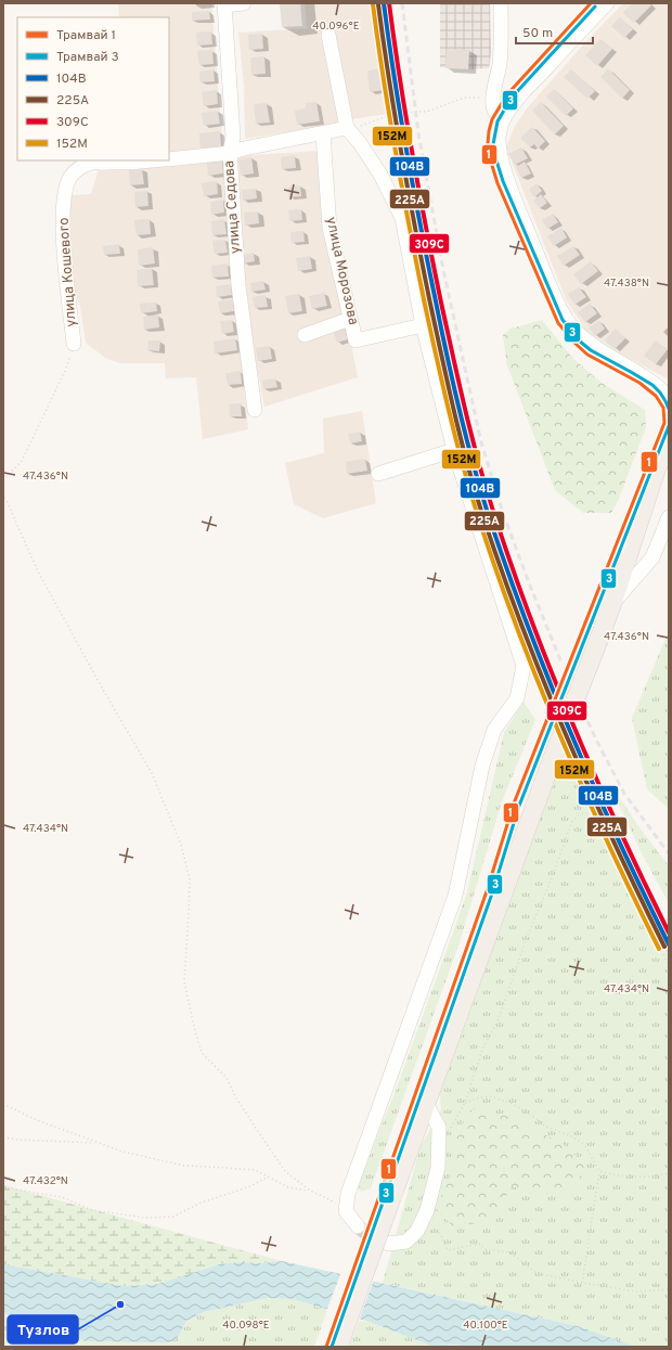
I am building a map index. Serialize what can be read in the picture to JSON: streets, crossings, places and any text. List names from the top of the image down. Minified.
{"streets":{"street":["улица Седова","улица Морозова","улица Кошевого"]},"places":["Тузлов"],"lines":["tram line 1","transit line 104В","transit line 309С","transit line 225А","transit line 152М","tram line 3"],"legend":["Трамвай 1","Трамвай 3","104В","225А","309С","152М"],"scale_bar":"50 m","coordinates":["40.096°E","47.438°N","47.436°N","47.434°N","47.432°N","40.098°E","40.100°E"]}
